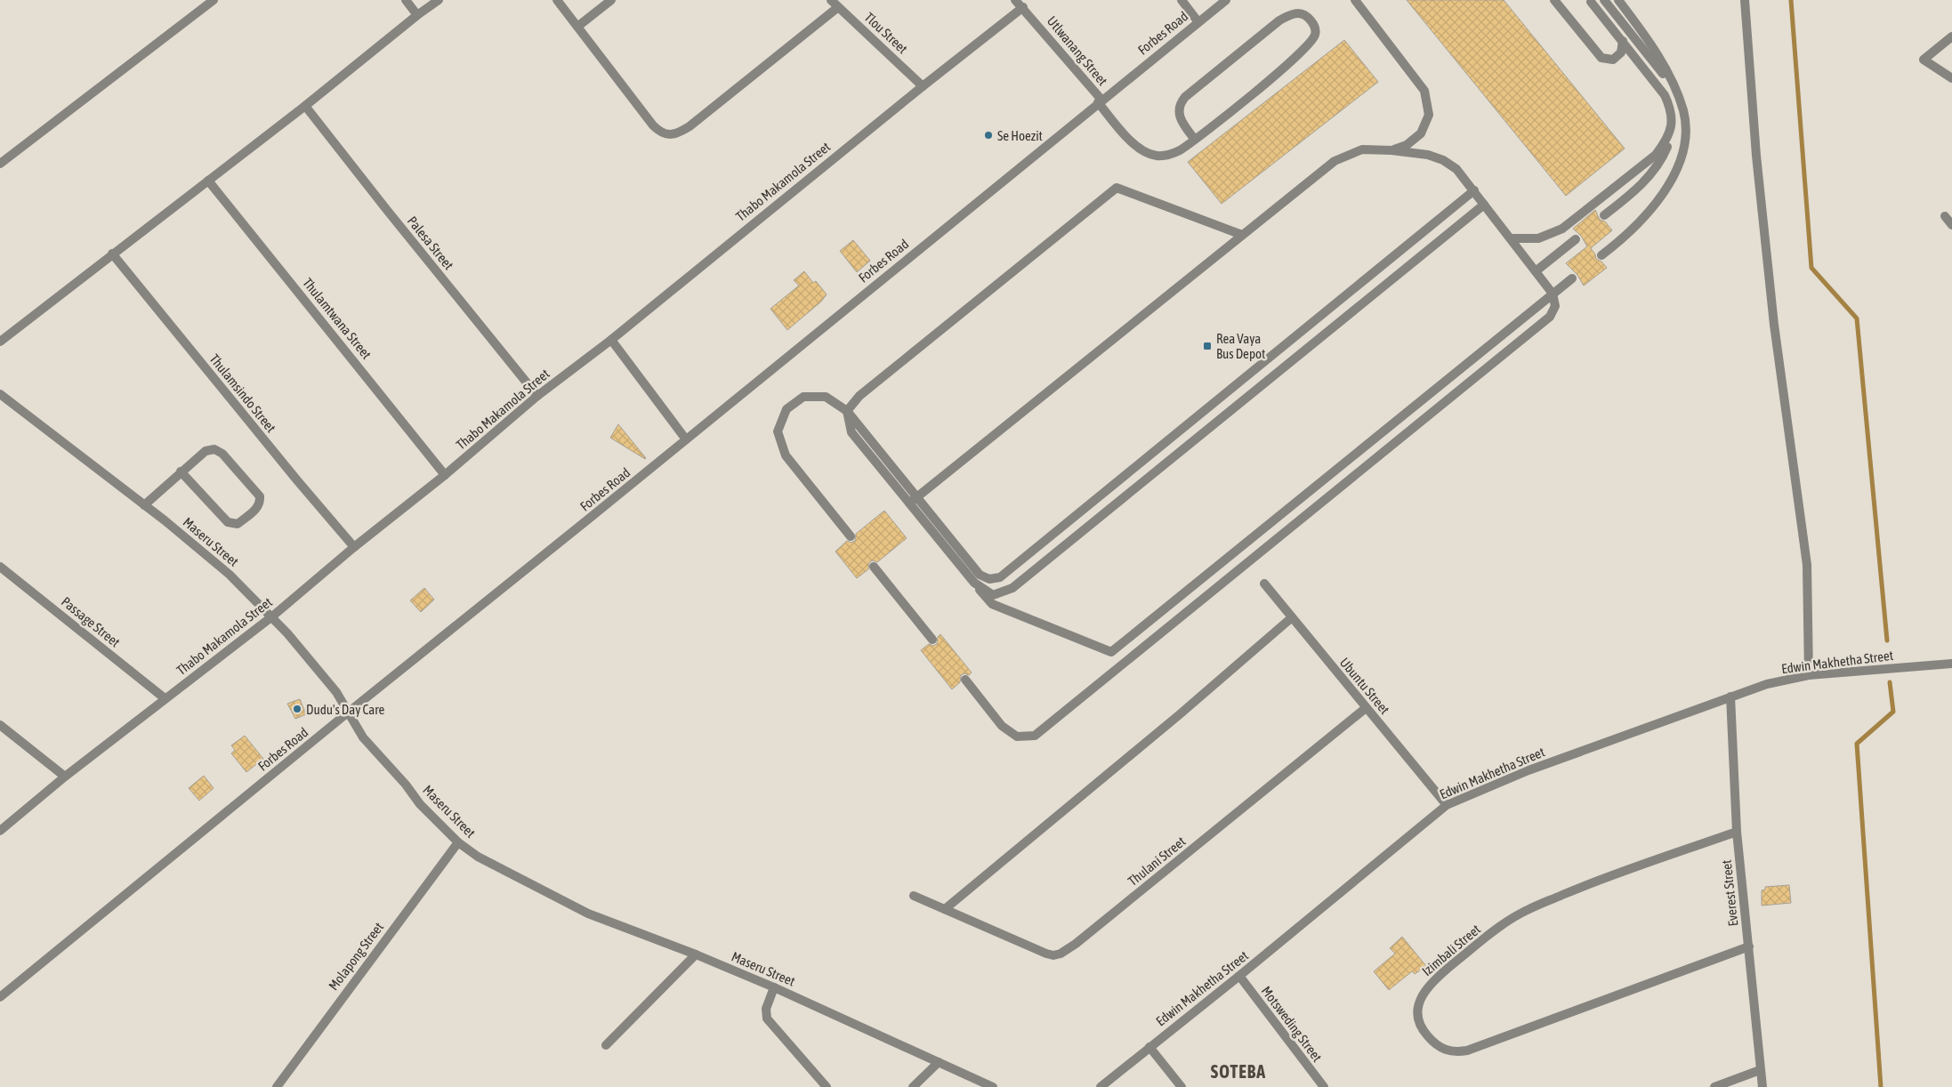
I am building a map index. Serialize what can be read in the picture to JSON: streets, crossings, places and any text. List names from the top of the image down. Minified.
{"streets":{"street":["Tlou Street","Forbes Road","Utlwanang Street","Thabo Makamola Street","Palesa Street","Thulamtwana Street","Thulamsindo Street","Maseru Street","Passage Street","Edwin Makhetha Street","Ubuntu Street","Thulani Street","Everest Street","Izimbali Street","Molapong Street","Motsweding Street"]},"crossings":[["Tlou Street","Thabo Makamola Street"],["Forbes Road","Utlwanang Street"],["Forbes Road","Maseru Street"],["Utlwanang Street","Thabo Makamola Street"],["Thabo Makamola Street","Palesa Street"],["Thabo Makamola Street","Thulamtwana Street"],["Thabo Makamola Street","Thulamsindo Street"],["Thabo Makamola Street","Maseru Street"],["Thabo Makamola Street","Passage Street"],["Maseru Street","Molapong Street"],["Edwin Makhetha Street","Ubuntu Street"],["Edwin Makhetha Street","Everest Street"],["Edwin Makhetha Street","Motsweding Street"],["Ubuntu Street","Thulani Street"],["Everest Street","Izimbali Street"]],"districts":["SOTEBA"],"places":{"other":["Se Hoezit","Dudu's Day Care"],"transit":["Rea Vaya Bus Depot"]}}
